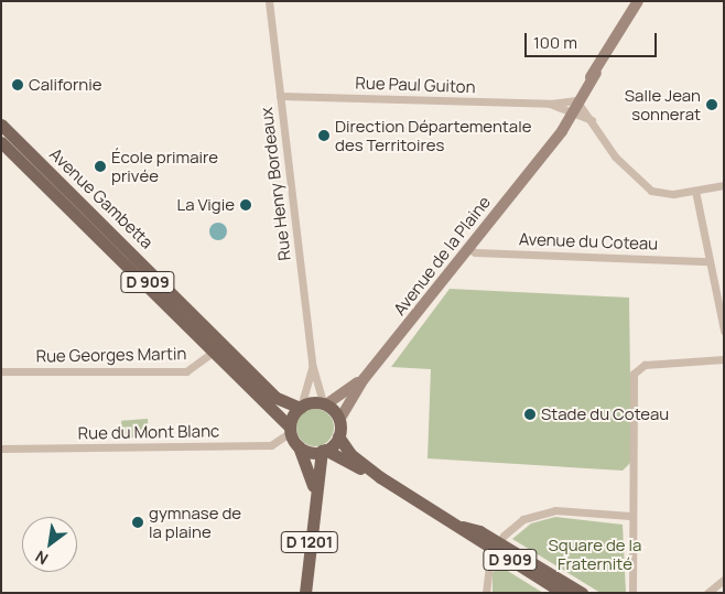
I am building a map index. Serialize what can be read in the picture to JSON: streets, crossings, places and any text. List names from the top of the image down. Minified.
{"streets":{"main road":["Avenue Gambetta","Avenue de la Plaine","D 909","D 1201"],"street":["Rue Paul Guiton","Rue Henry Bordeaux","Avenue du Coteau","Rue Georges Martin","Rue du Mont Blanc"]},"crossings":[["Rue Paul Guiton","Rue Henry Bordeaux"],["Rue Paul Guiton","Avenue de la Plaine"],["Rue Henry Bordeaux","Avenue Gambetta"],["Rue Henry Bordeaux","Avenue de la Plaine"],["Rue Henry Bordeaux","D 909"],["Rue Henry Bordeaux","Rue du Mont Blanc"],["Rue Henry Bordeaux","D 1201"],["Avenue Gambetta","Avenue de la Plaine"],["Avenue Gambetta","D 909"],["Avenue Gambetta","Rue Georges Martin"],["Avenue Gambetta","Rue du Mont Blanc"],["Avenue Gambetta","D 1201"],["Avenue du Coteau","Avenue de la Plaine"],["Avenue de la Plaine","D 909"],["Avenue de la Plaine","Rue du Mont Blanc"],["Avenue de la Plaine","D 1201"],["D 909","Rue du Mont Blanc"],["D 909","D 1201"],["Rue du Mont Blanc","D 1201"]],"parks":["Square de la Fraternité"],"places":["Californie","Salle Jean sonnerat","Direction Départementale des Territoires","École primaire privée","La Vigie","Stade du Coteau","gymnase de la plaine"],"scale_bar":"100 m","north":"bottom left"}
